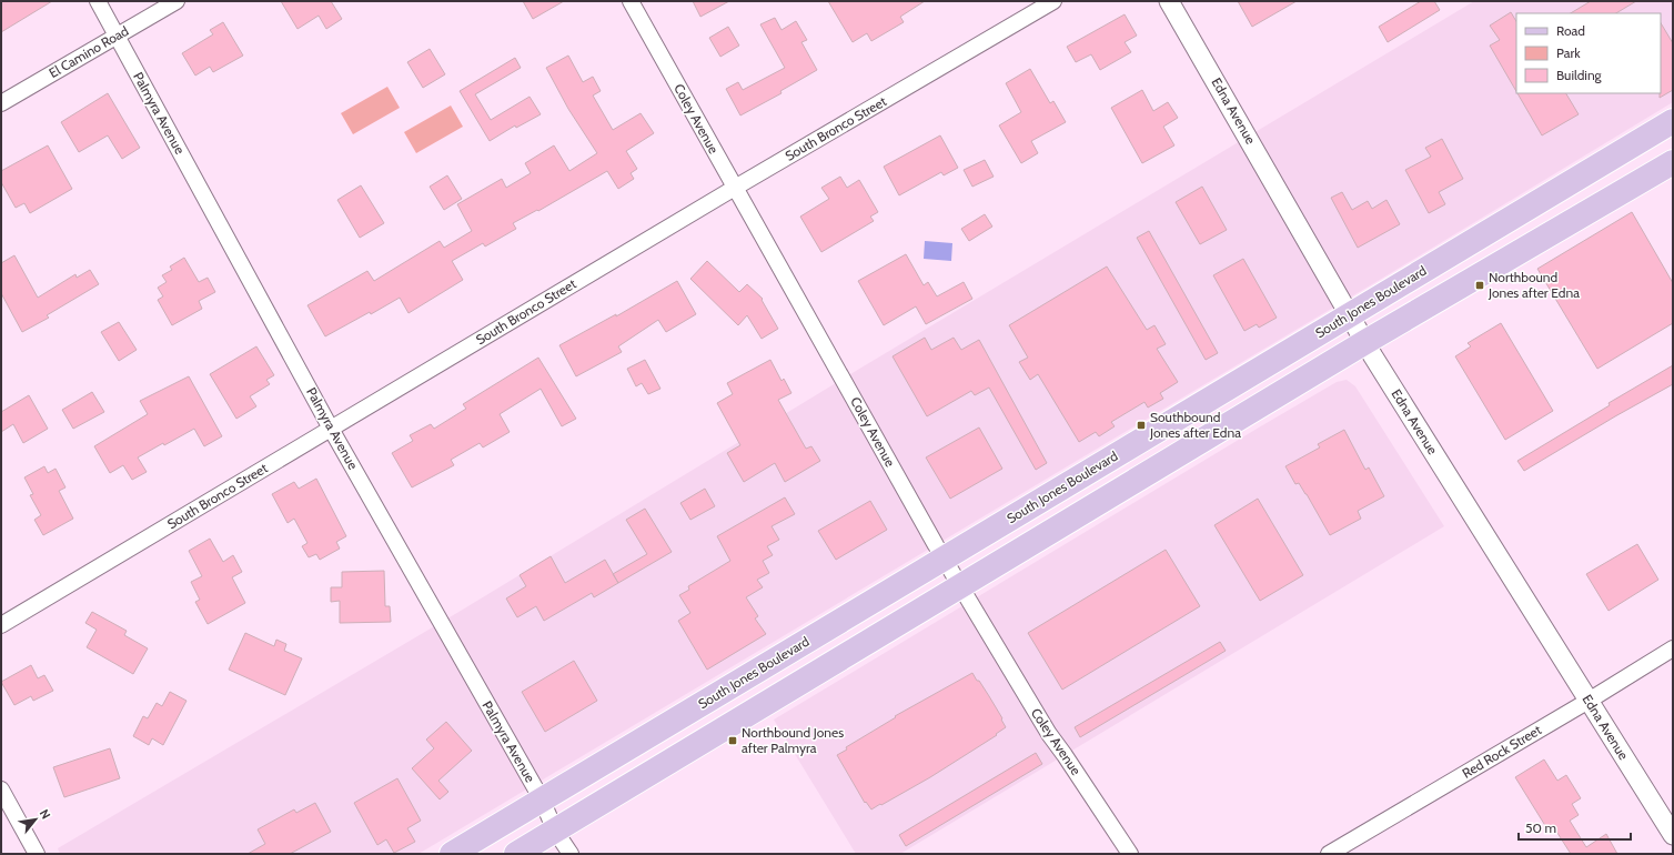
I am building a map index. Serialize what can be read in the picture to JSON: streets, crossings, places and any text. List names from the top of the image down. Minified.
{"streets":{"main road":["South Jones Boulevard"],"street":["El Camino Road","Edna Avenue","Palmyra Avenue","Coley Avenue","South Bronco Street","Red Rock Street"]},"crossings":[["El Camino Road","Palmyra Avenue"],["Edna Avenue","South Jones Boulevard"],["Edna Avenue","Red Rock Street"],["Palmyra Avenue","South Bronco Street"],["Palmyra Avenue","South Jones Boulevard"],["Coley Avenue","South Bronco Street"],["Coley Avenue","South Jones Boulevard"]],"places":{"transit":["Northbound Jones after Edna","Southbound Jones after Edna","Northbound Jones after Palmyra"]},"legend":["Road","Park","Building"],"scale_bar":"50 m","north":"top right"}
